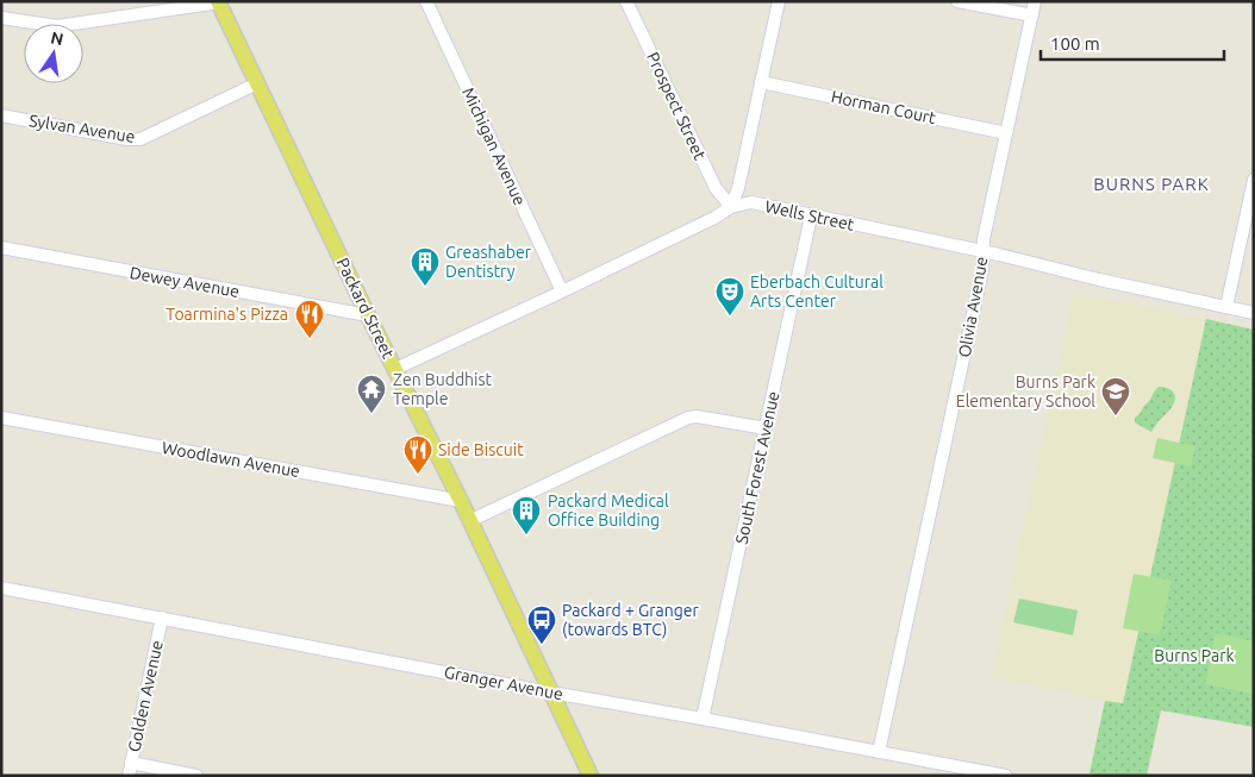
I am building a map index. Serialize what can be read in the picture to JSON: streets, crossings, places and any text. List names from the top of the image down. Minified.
{"streets":{"main road":["Packard Street"],"street":["Prospect Street","Horman Court","Sylvan Avenue","Michigan Avenue","Wells Street","Dewey Avenue","Olivia Avenue","Woodlawn Avenue","South Forest Avenue","Granger Avenue","Golden Avenue"]},"crossings":[["Prospect Street","Wells Street"],["Horman Court","Olivia Avenue"],["Sylvan Avenue","Packard Street"],["Michigan Avenue","Wells Street"],["Wells Street","Olivia Avenue"],["Wells Street","Packard Street"],["Wells Street","South Forest Avenue"],["Dewey Avenue","Packard Street"],["Olivia Avenue","Granger Avenue"],["Packard Street","Woodlawn Avenue"],["Packard Street","Granger Avenue"],["South Forest Avenue","Granger Avenue"],["Granger Avenue","Golden Avenue"]],"districts":["BURNS PARK"],"parks":["Burns Park"],"places":{"building":["Greashaber Dentistry","Packard Medical Office Building"],"theatre":["Eberbach Cultural Arts Center"],"restaurant":["Toarmina's Pizza","Side Biscuit"],"temple":["Zen Buddhist Temple"],"school or university":["Burns Park Elementary School"],"bus stop":["Packard + Granger (towards BTC)"]},"scale_bar":"100 m","north":"top"}
